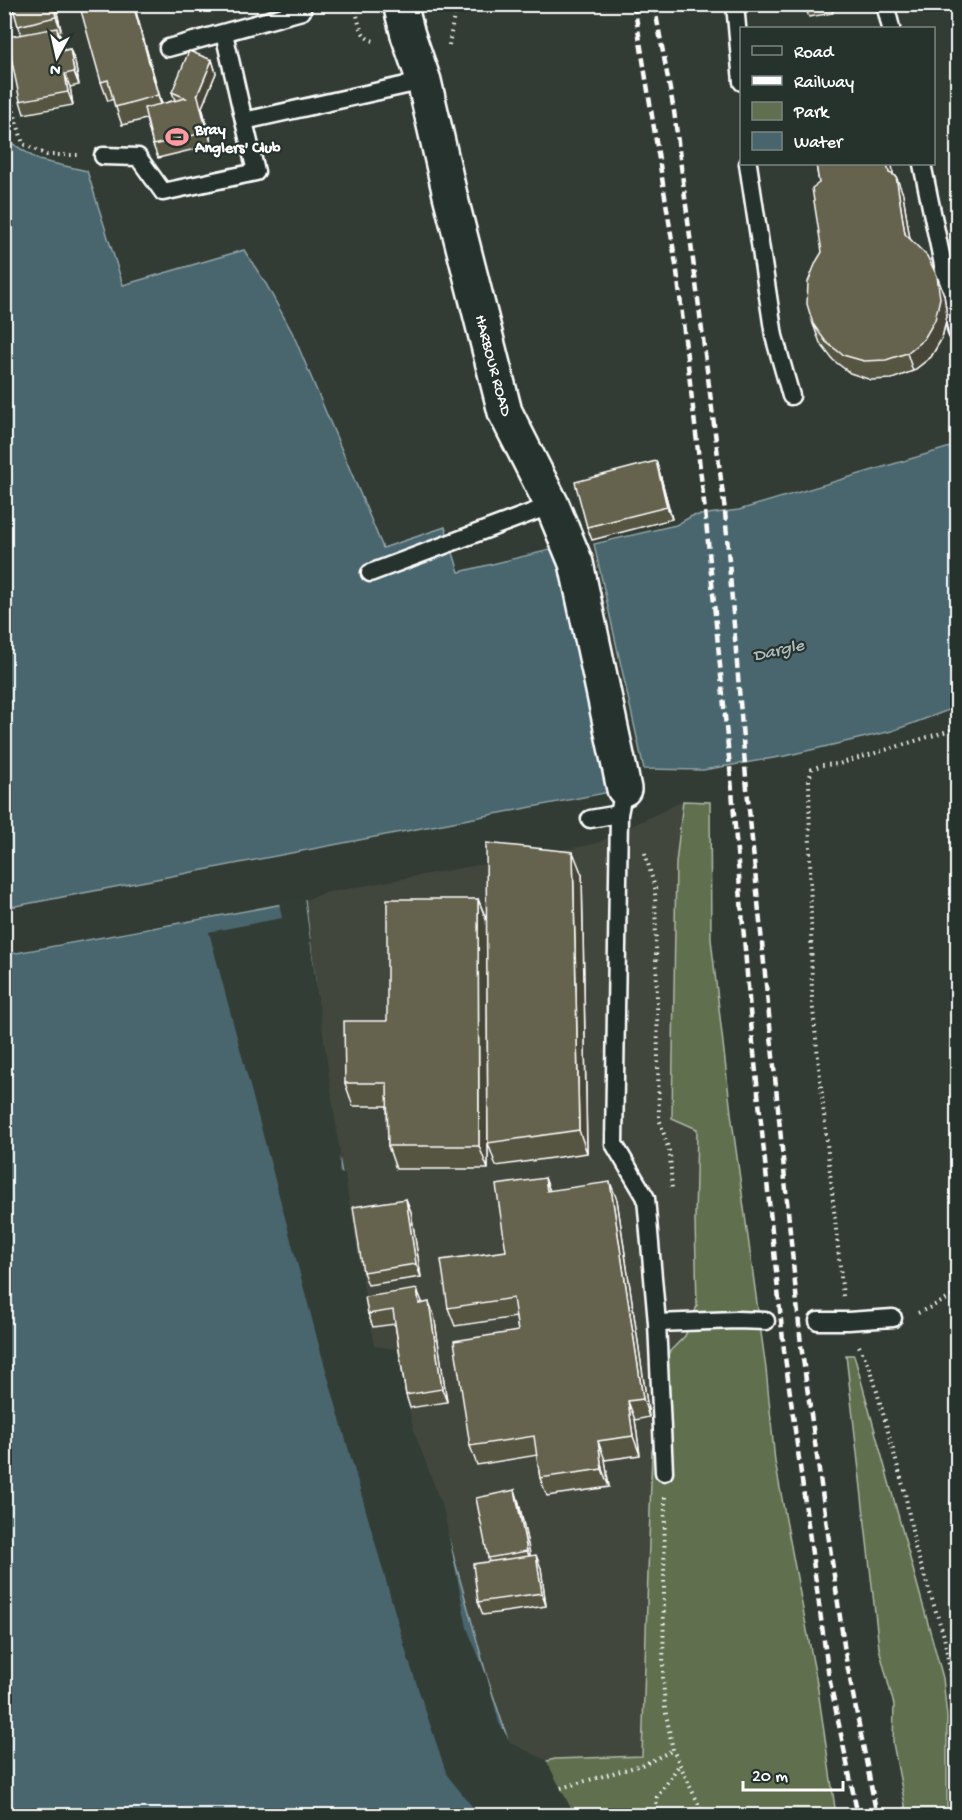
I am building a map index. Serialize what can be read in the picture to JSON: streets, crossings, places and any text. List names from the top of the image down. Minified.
{"streets":{"street":["HARBOUR ROAD"]},"water":["Dargle"],"places":{"sports":["Bray Anglers' Club"]},"legend":["Road","Railway","Park","Water"],"scale_bar":"20 m","north":"bottom"}
